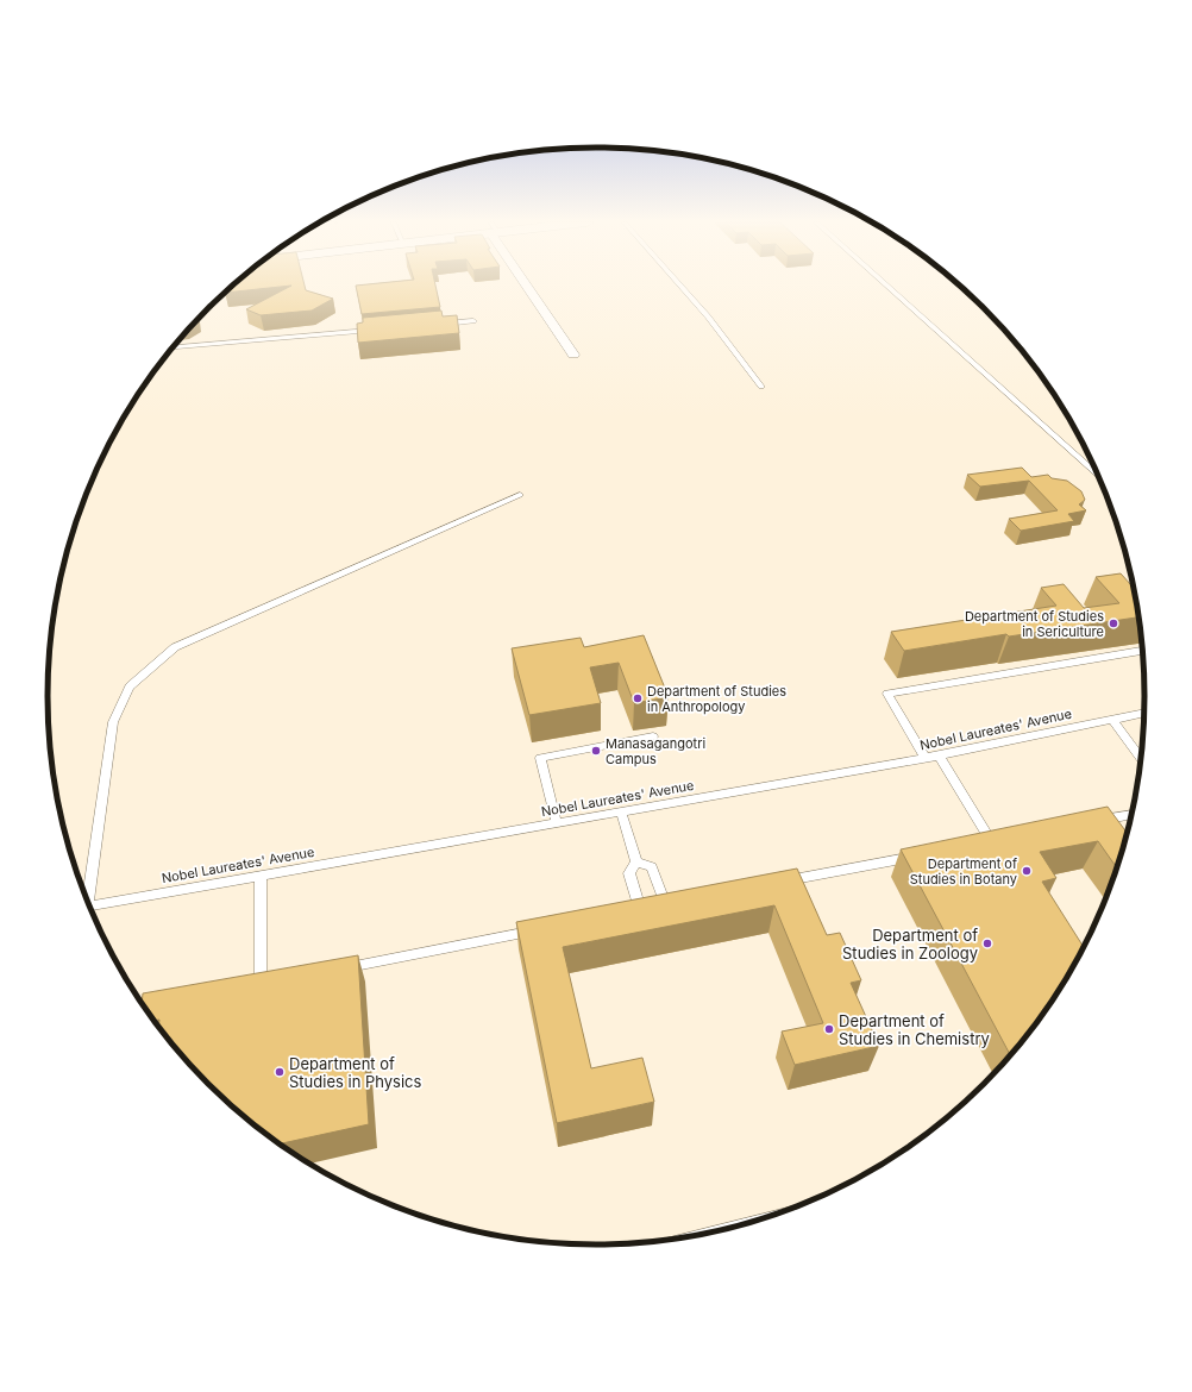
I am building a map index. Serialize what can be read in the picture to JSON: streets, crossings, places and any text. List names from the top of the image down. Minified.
{"streets":{"lane":["Nobel Laureates' Avenue"]},"places":["Department of Studies in Sericulture","Department of Studies in Anthropology","Manasagangotri Campus","Department of Studies in Botany","Department of Studies in Zoology","Department of Studies in Chemistry","Department of Studies in Physics"]}
